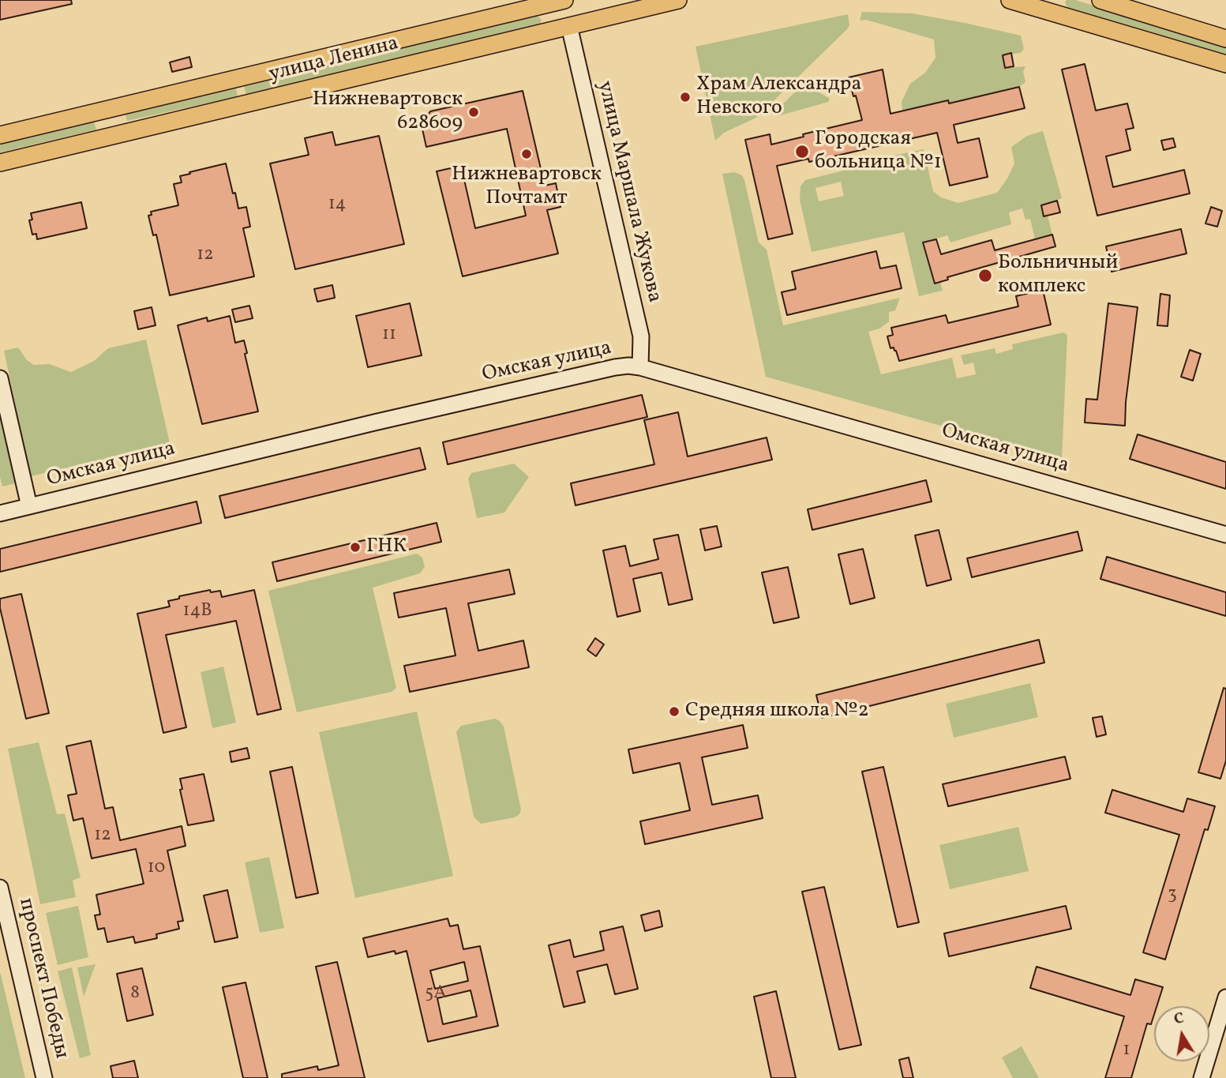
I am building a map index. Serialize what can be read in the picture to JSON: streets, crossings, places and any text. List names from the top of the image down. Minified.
{"streets":{"main road":["улица Ленина","улица Маршала Жукова","Омская улица","проспект Победы"]},"crossings":[["улица Ленина","улица Маршала Жукова"],["улица Маршала Жукова","Омская улица"]],"places":["Храм Александра Невского","Нижневартовск 628609","Городская больница №1","Нижневартовск Почтамт","Больничный комплекс","ГНК","Средняя школа №2"],"house_numbers":["14","12","11","14В","12","10","3","8","5А","1"],"north":"top"}
